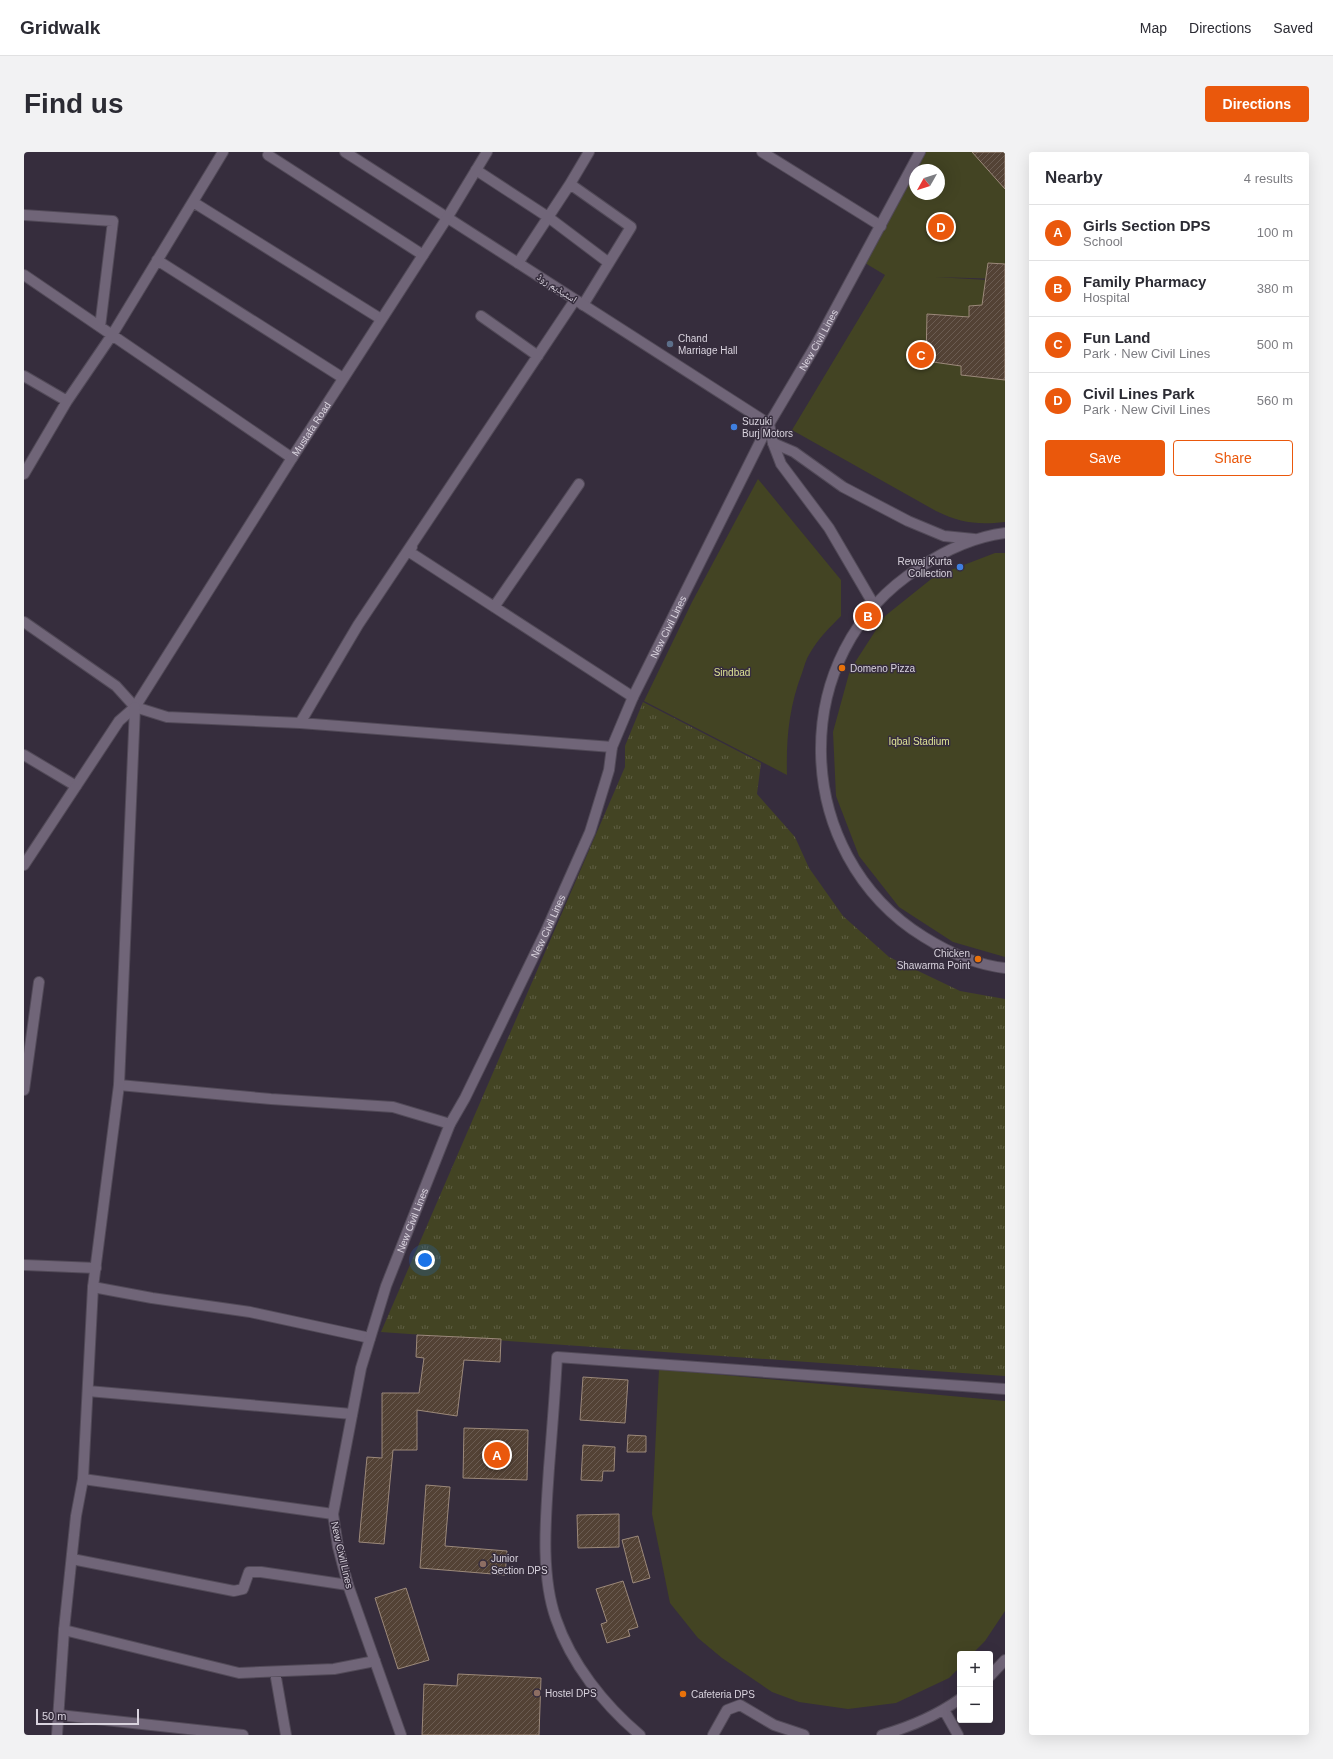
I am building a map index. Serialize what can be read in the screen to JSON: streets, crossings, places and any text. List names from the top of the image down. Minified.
{"streets":{"street":["اسٹیڈیم روڈ","New Civil Lines","Mustafa Road"]},"crossings":[["اسٹیڈیم روڈ","New Civil Lines"],["اسٹیڈیم روڈ","Mustafa Road"]],"parks":["Sindbad","Iqbal Stadium"],"places":["Chand Marriage Hall","Suzuki Burj Motors","Rewaj Kurta Collection","Domeno Pizza","Chicken Shawarma Point","Junior Section DPS","Hostel DPS","Cafeteria DPS"],"scale_bar":"50 m","north":"bottom left","page":{"header":"Gridwalk","nav":["Map","Directions","Saved"],"buttons":["Directions",["Save","Share"]],"title":"Find us","heading":["Nearby","4 results"],"list":[{"mark":"A","name":"Girls Section DPS","note":"School","value":"100 m"},{"mark":"B","name":"Family Pharmacy","note":"Hospital","value":"380 m"},{"mark":"C","name":"Fun Land","note":"Park · New Civil Lines","value":"500 m"},{"mark":"D","name":"Civil Lines Park","note":"Park · New Civil Lines","value":"560 m"}],"pins":["D","C","B","A"],"map_buttons":["+","−"],"scale":"50 m"}}
